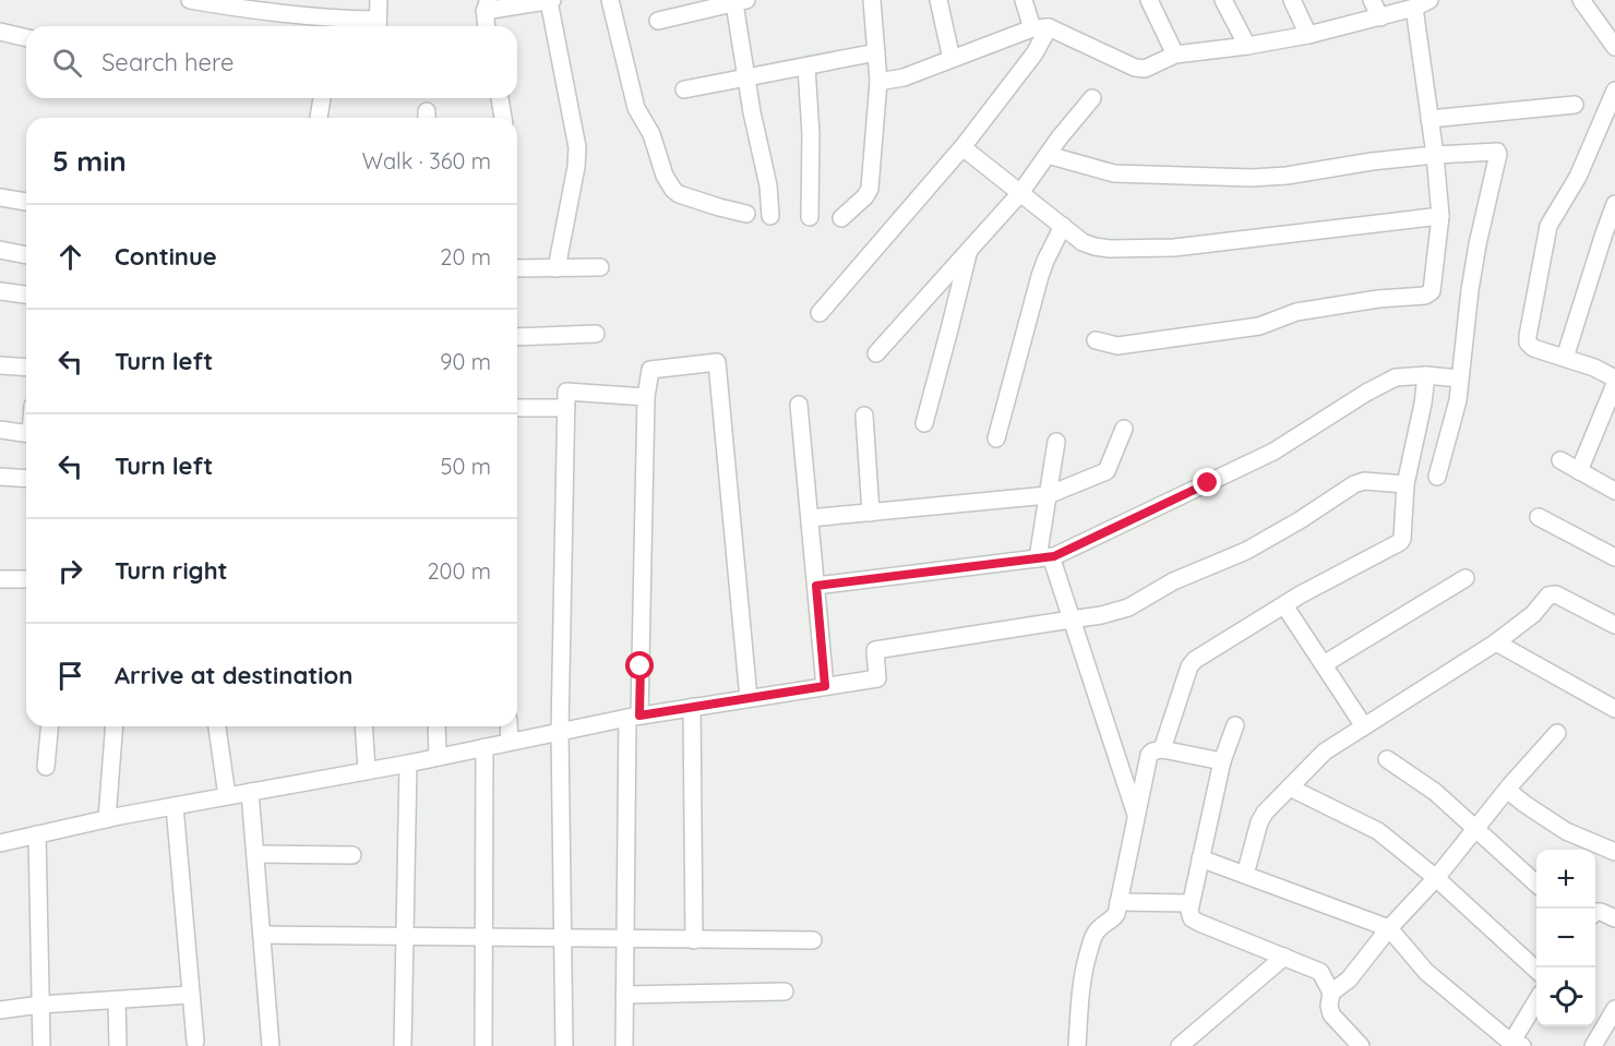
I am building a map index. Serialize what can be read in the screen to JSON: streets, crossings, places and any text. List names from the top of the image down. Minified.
{"page":{"search":"Search here","heading":["5 min","Walk · 360 m"],"list":[["Continue","20 m"],["Turn left","90 m"],["Turn left","50 m"],["Turn right","200 m"],"Arrive at destination"],"map_buttons":["+","−"]}}
